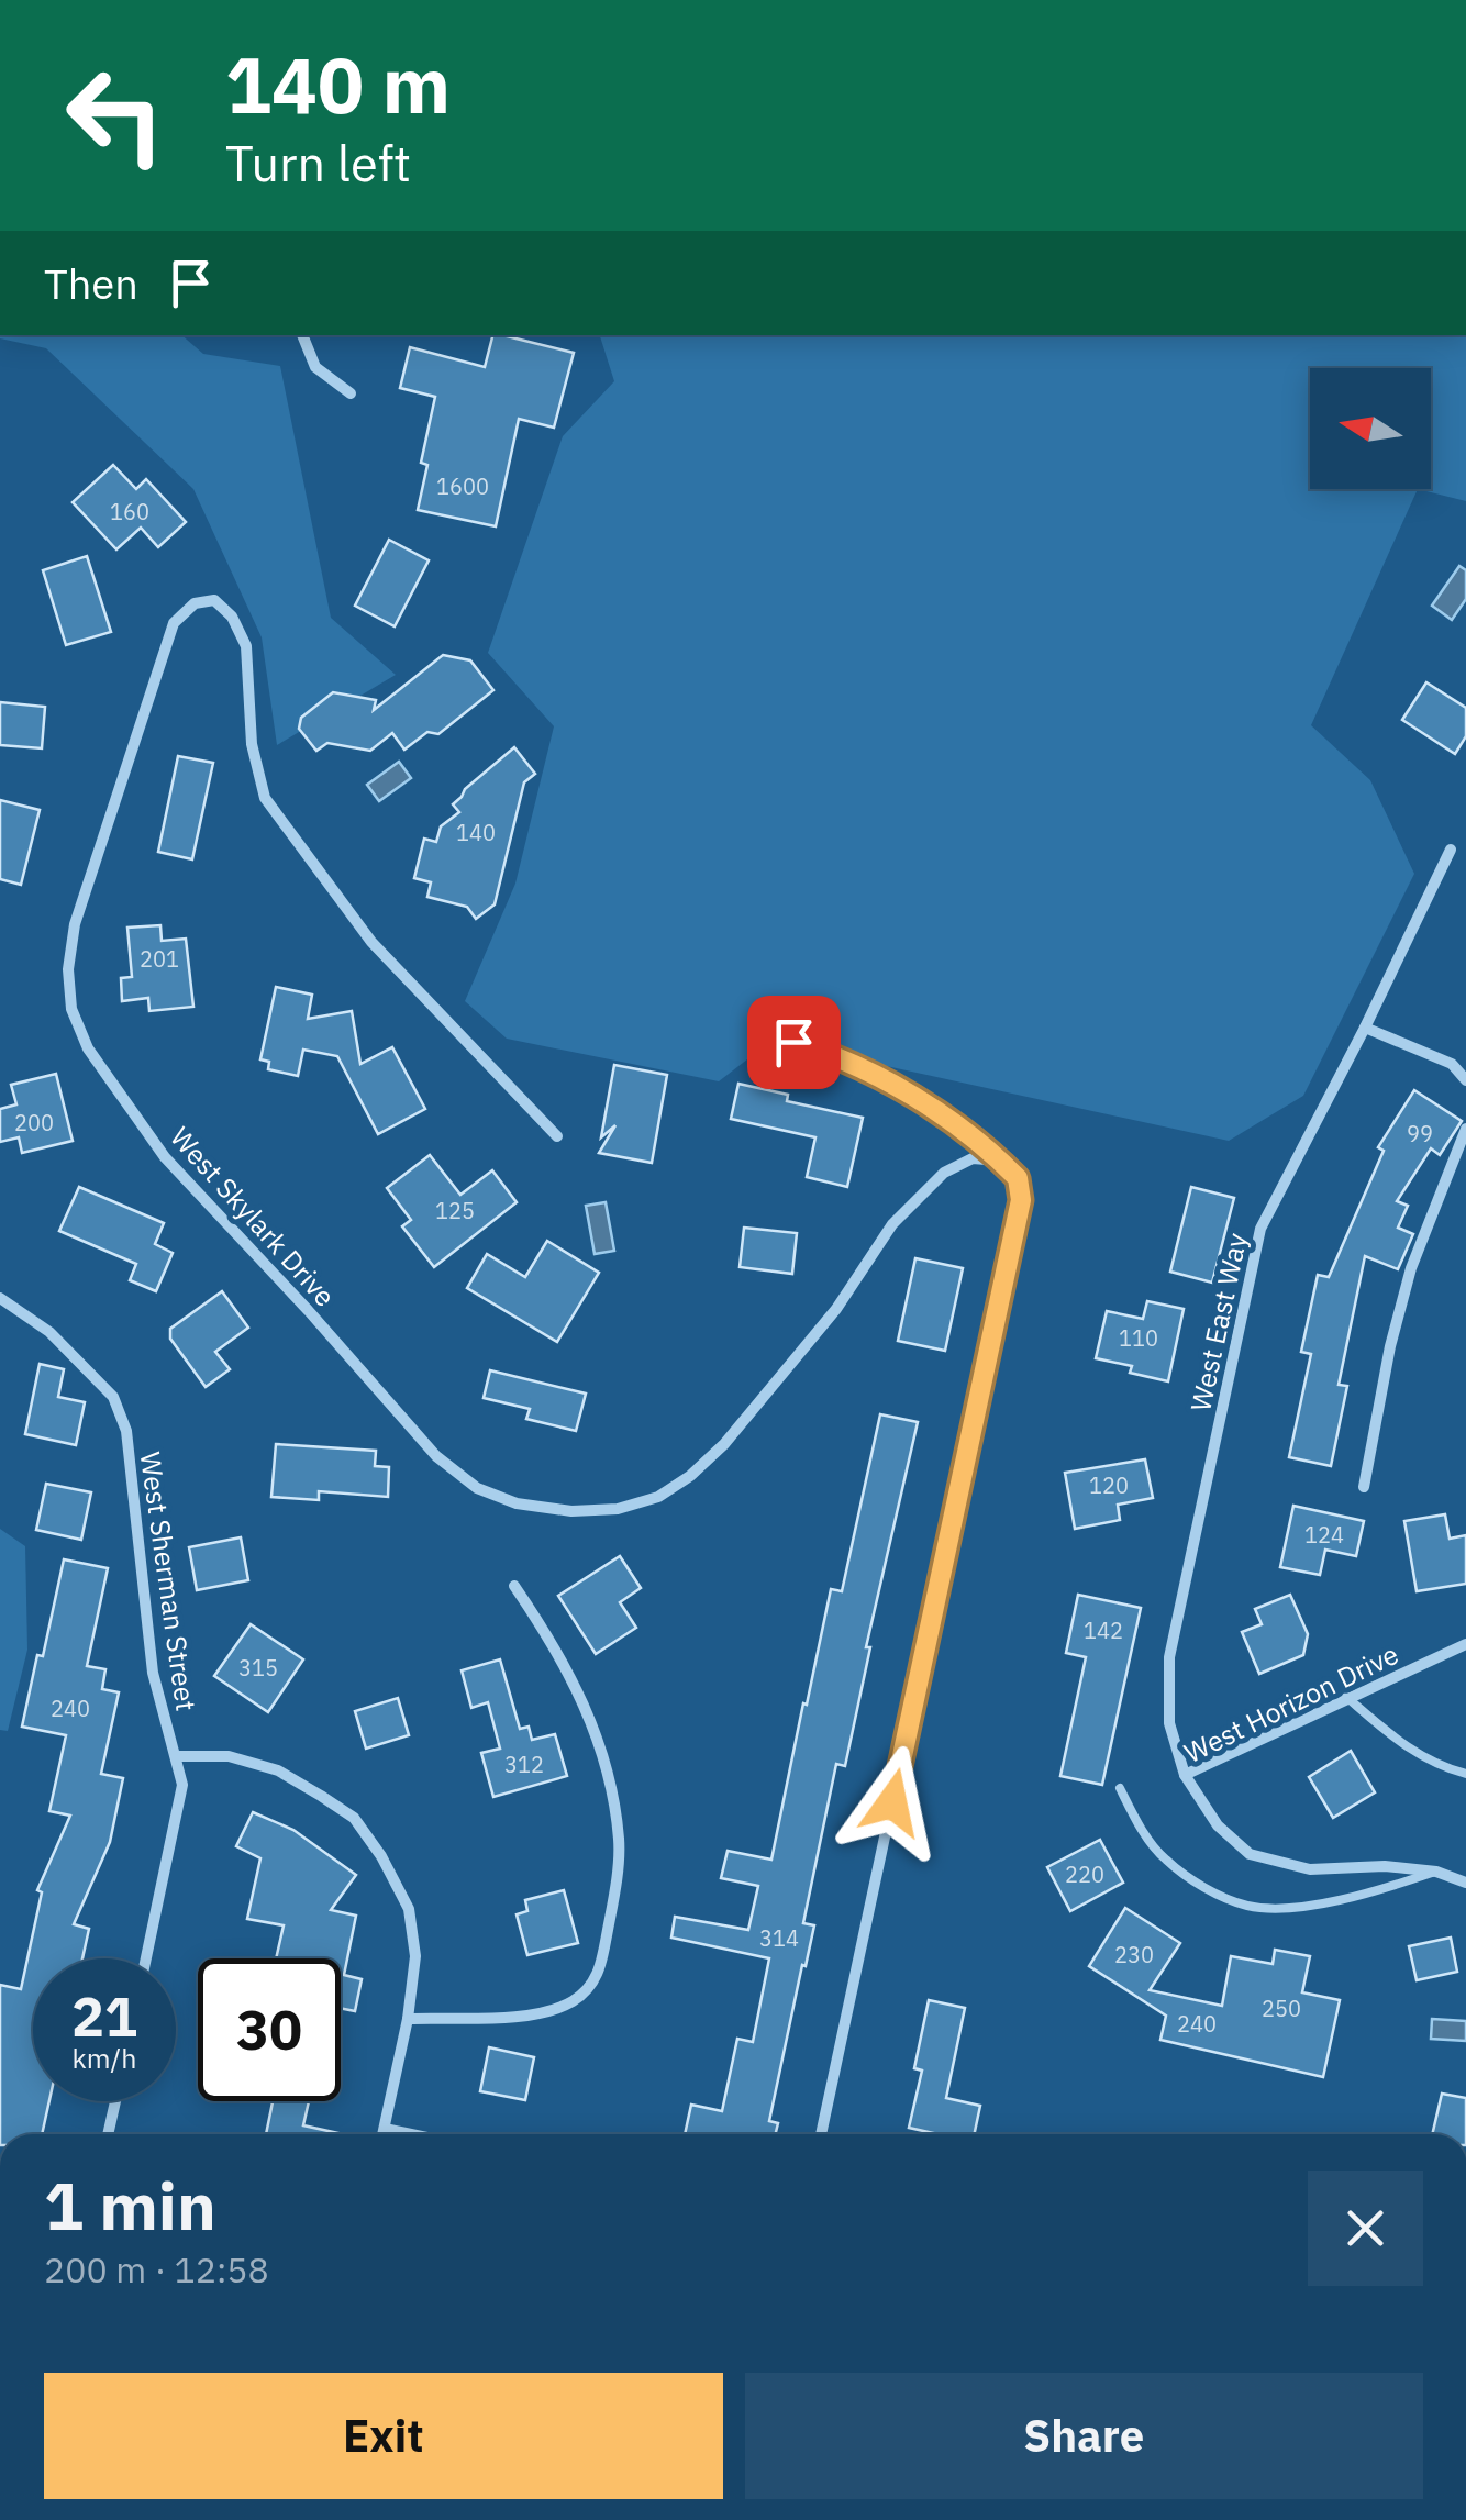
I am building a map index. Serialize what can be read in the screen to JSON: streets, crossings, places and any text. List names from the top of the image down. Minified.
{"streets":{"street":["West Skylark Drive","West East Way","West Sherman Street","West Horizon Drive"]},"crossings":[["West East Way","West Horizon Drive"]],"house_numbers":["1600","160","140","201","200","99","125","110","120","124","142","315","240","312","220","314","230","250","240"],"north":"left","page":{"turn":["140 m","Turn left"],"then":"Then","speed":"21 km/h","limit":"30","heading":["1 min","200 m · 12:58"],"buttons":["Exit","Share"]}}
